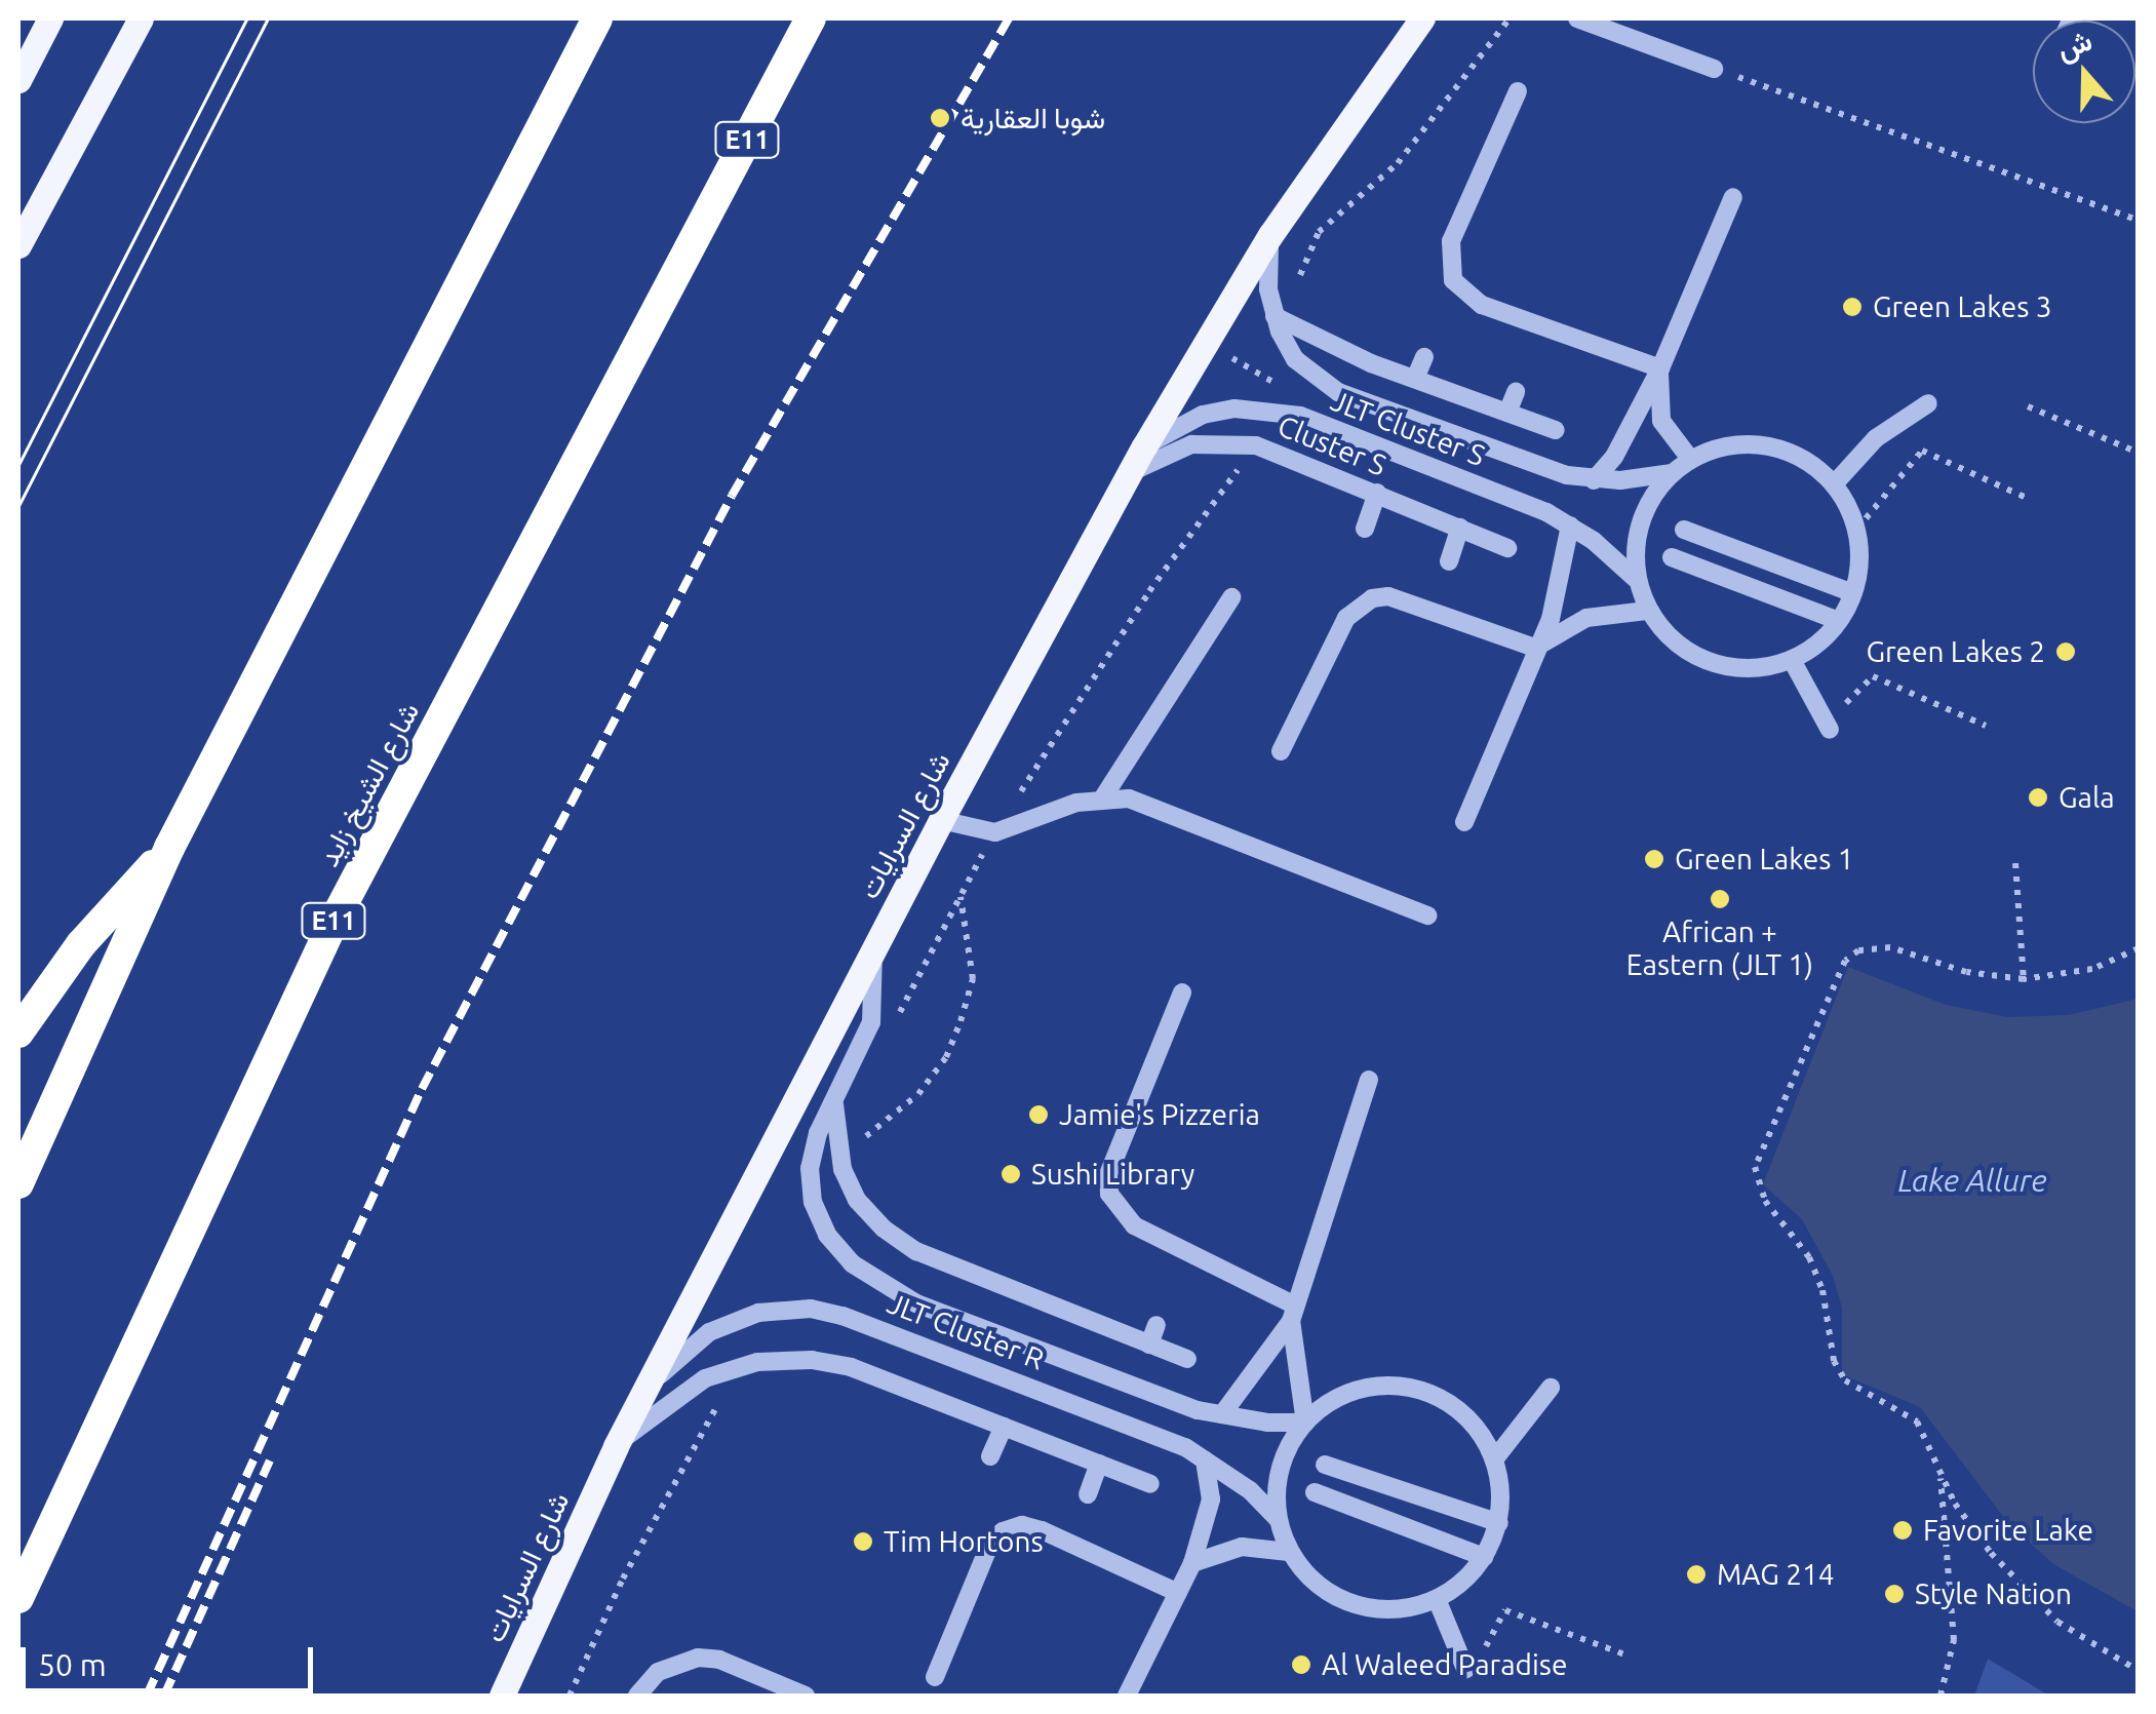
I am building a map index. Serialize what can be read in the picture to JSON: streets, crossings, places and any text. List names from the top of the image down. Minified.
{"streets":{"highway":["E11","شارع الشيخ زايد"],"main road":["شارع السرايات"],"lane":["JLT Cluster S","Cluster S","JLT Cluster R"]},"crossings":[["JLT Cluster S","شارع السرايات"],["Cluster S","شارع السرايات"],["شارع السرايات","JLT Cluster R"]],"water":["Lake Allure"],"places":["شوبا العقارية","Green Lakes 3","Green Lakes 2","Gala","Green Lakes 1","African + Eastern (JLT 1)","Jamie's Pizzeria","Sushi Library","Favorite Lake","Tim Hortons","MAG 214","Style Nation","Al Waleed Paradise"],"scale_bar":"50 m","north":"top"}
